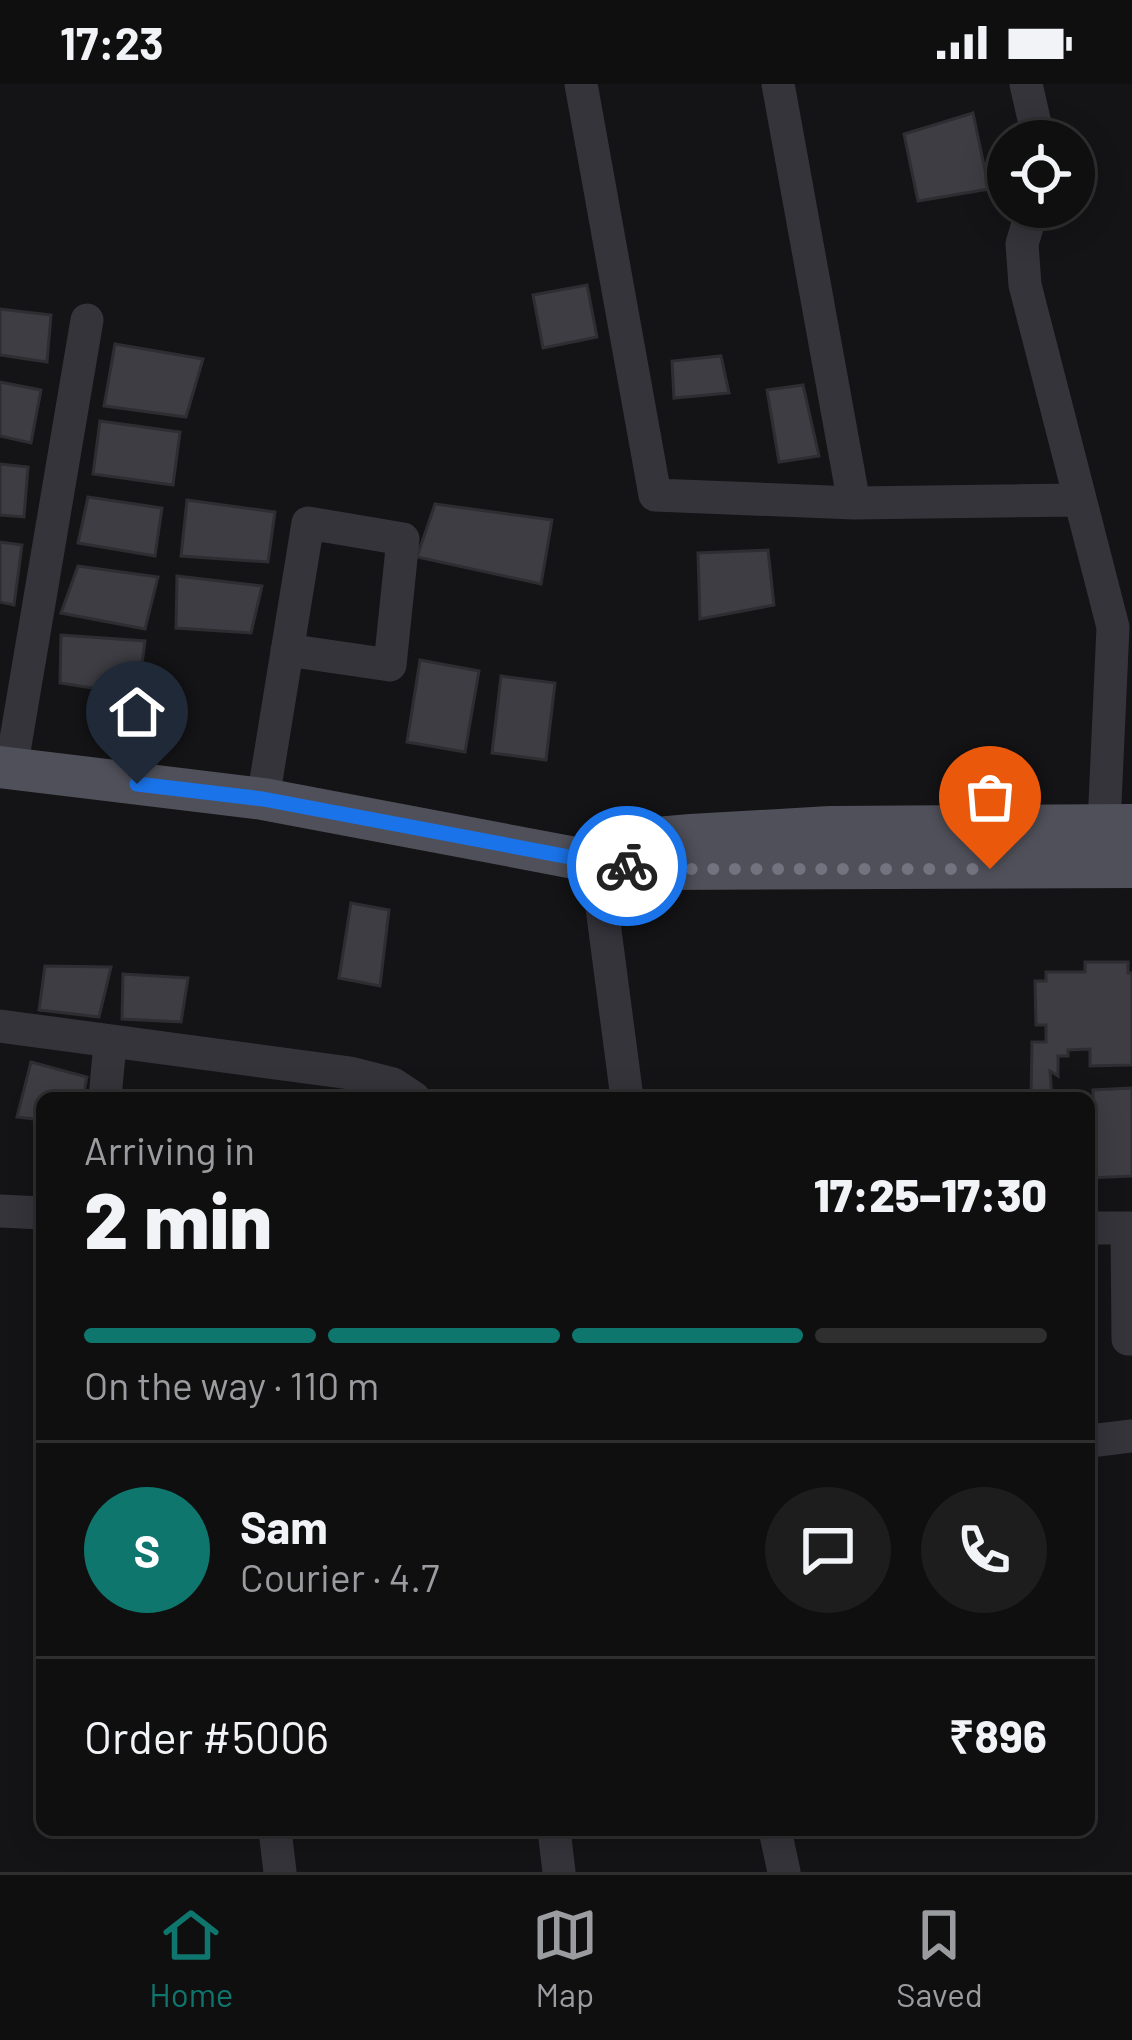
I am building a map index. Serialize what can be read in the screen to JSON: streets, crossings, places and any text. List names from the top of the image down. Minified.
{"page":{"status":"17:23","heading":["2 min","Arriving in","17:25–17:30"],"panel":["Sam","Courier · 4.7","Order #5006","₹896"],"bar":"On the way · 110 m","round":"S","tabs":["Home","Map","Saved"]}}
